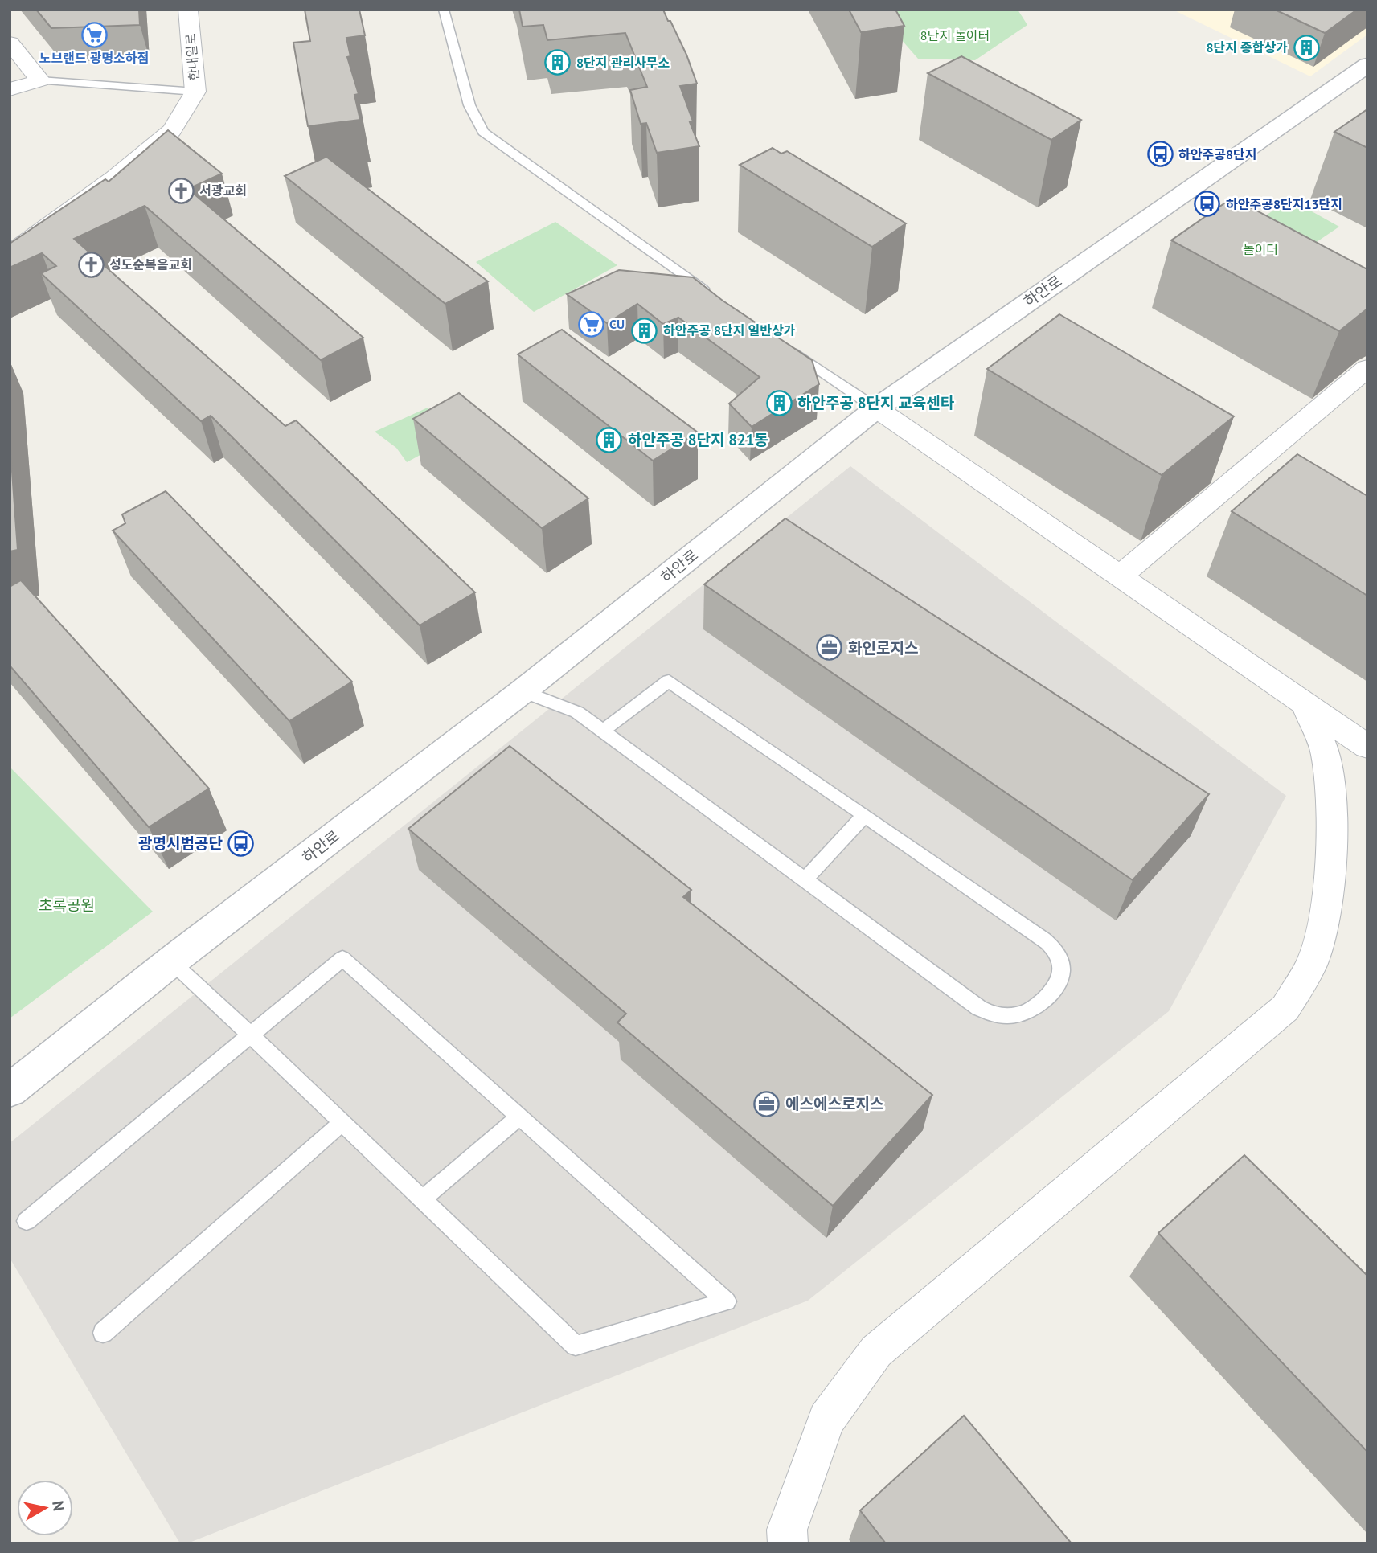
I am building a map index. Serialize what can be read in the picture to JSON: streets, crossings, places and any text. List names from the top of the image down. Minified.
{"streets":{"street":["한내일로","하안로"]},"parks":["8단지 놀이터","놀이터","초록공원"],"places":{"supermarket":["노브랜드 광명소하점","CU"],"building":["8단지 종합상가","8단지 관리사무소","하안주공 8단지 일반상가","하안주공 8단지 교육센타","하안주공 8단지 821동"],"bus stop":["하안주공8단지","하안주공8단지13단지","광명시범공단"],"church":["서광교회","성도순복음교회"],"office":["화인로지스","에스에스로지스"]},"north":"right"}
